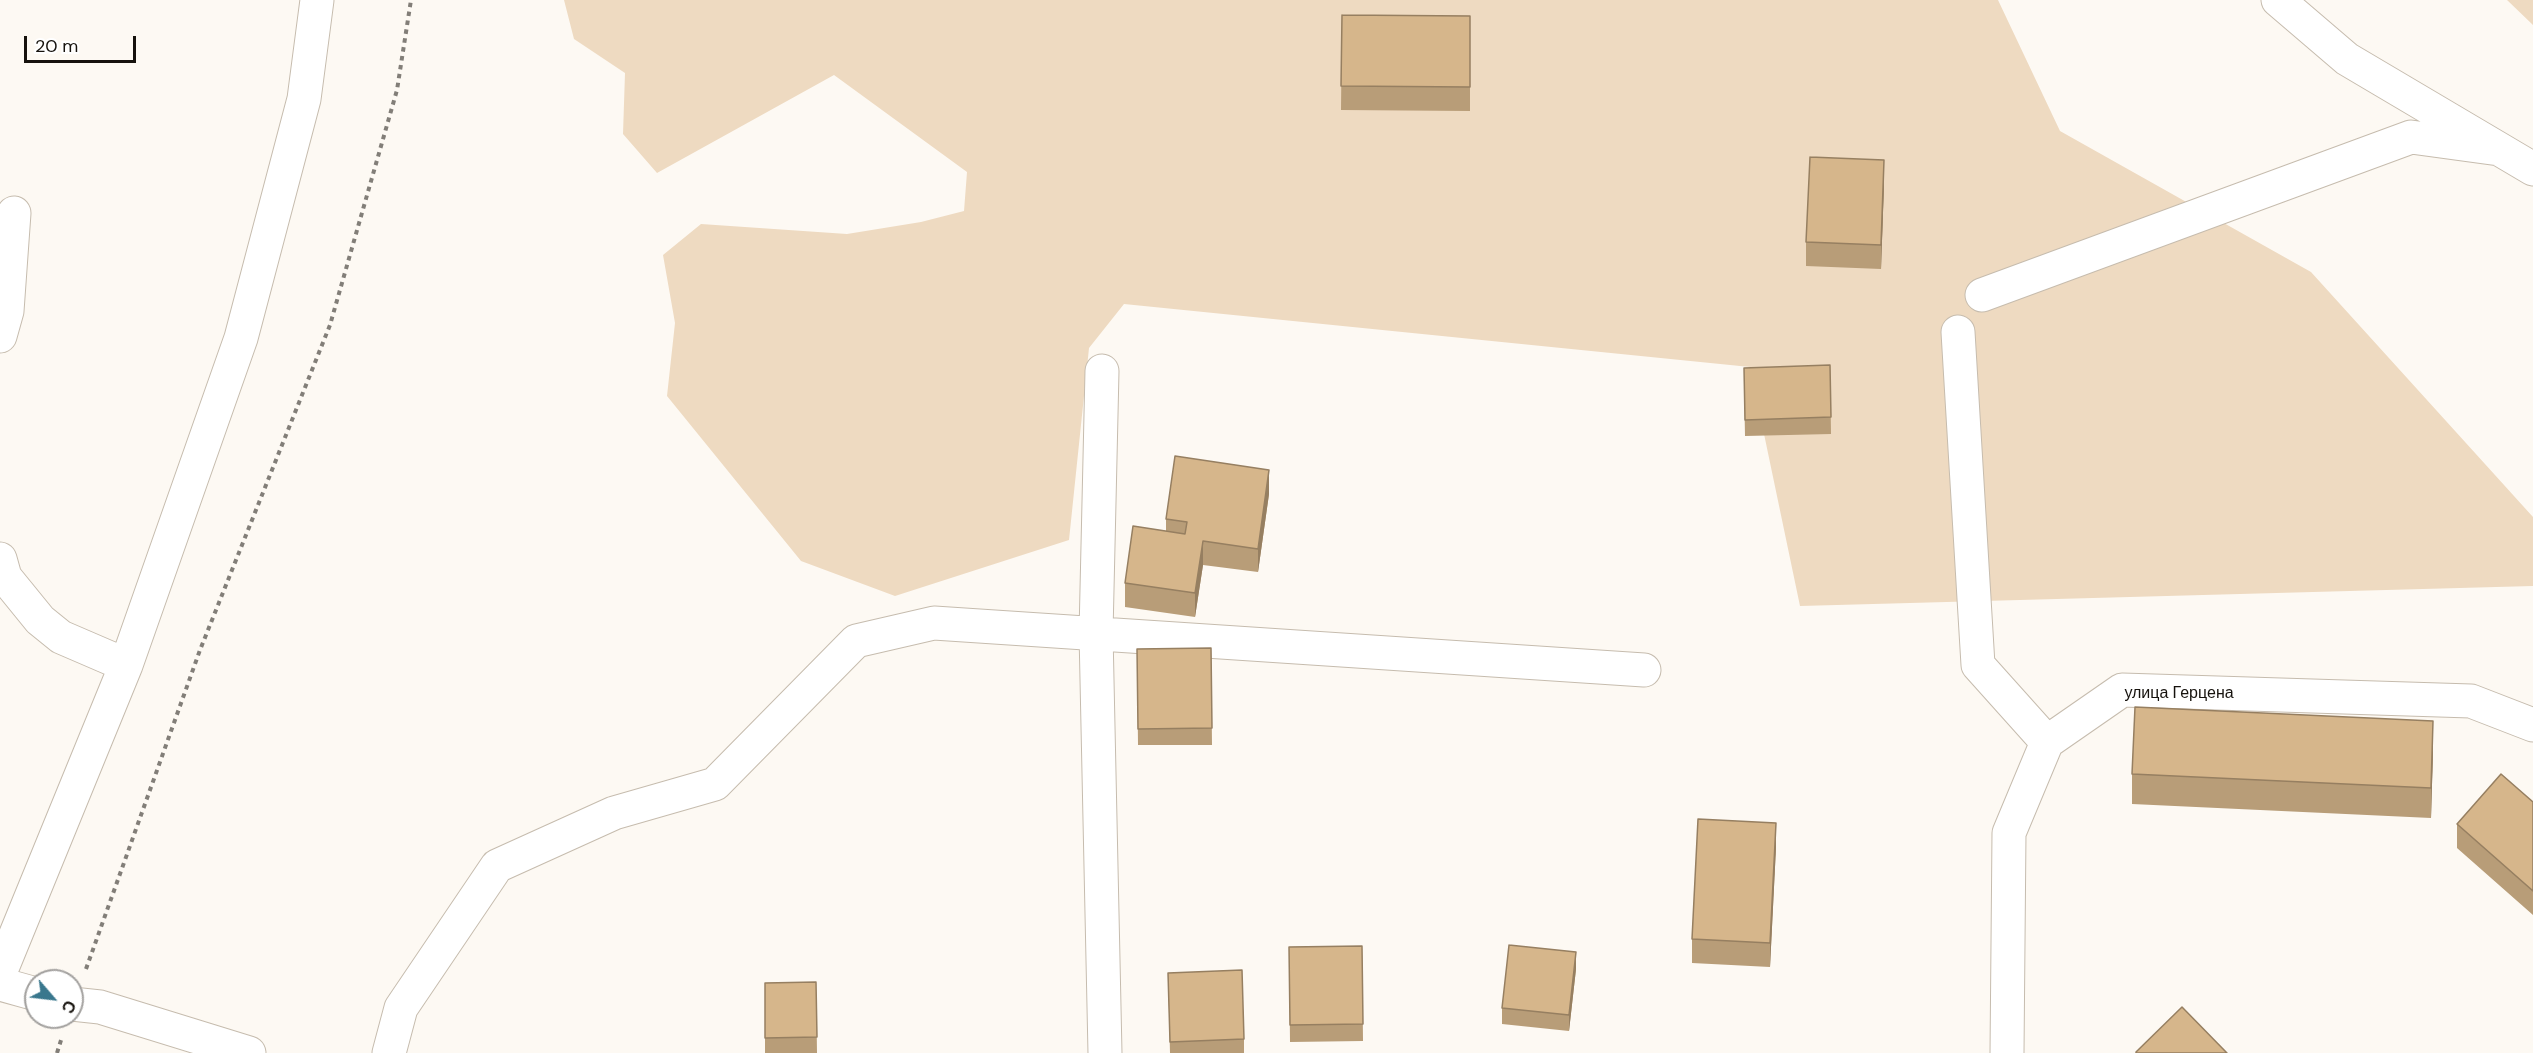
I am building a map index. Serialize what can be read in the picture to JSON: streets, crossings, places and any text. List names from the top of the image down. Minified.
{"streets":{"street":["улица Герцена"]},"scale_bar":"20 m","north":"bottom right"}
